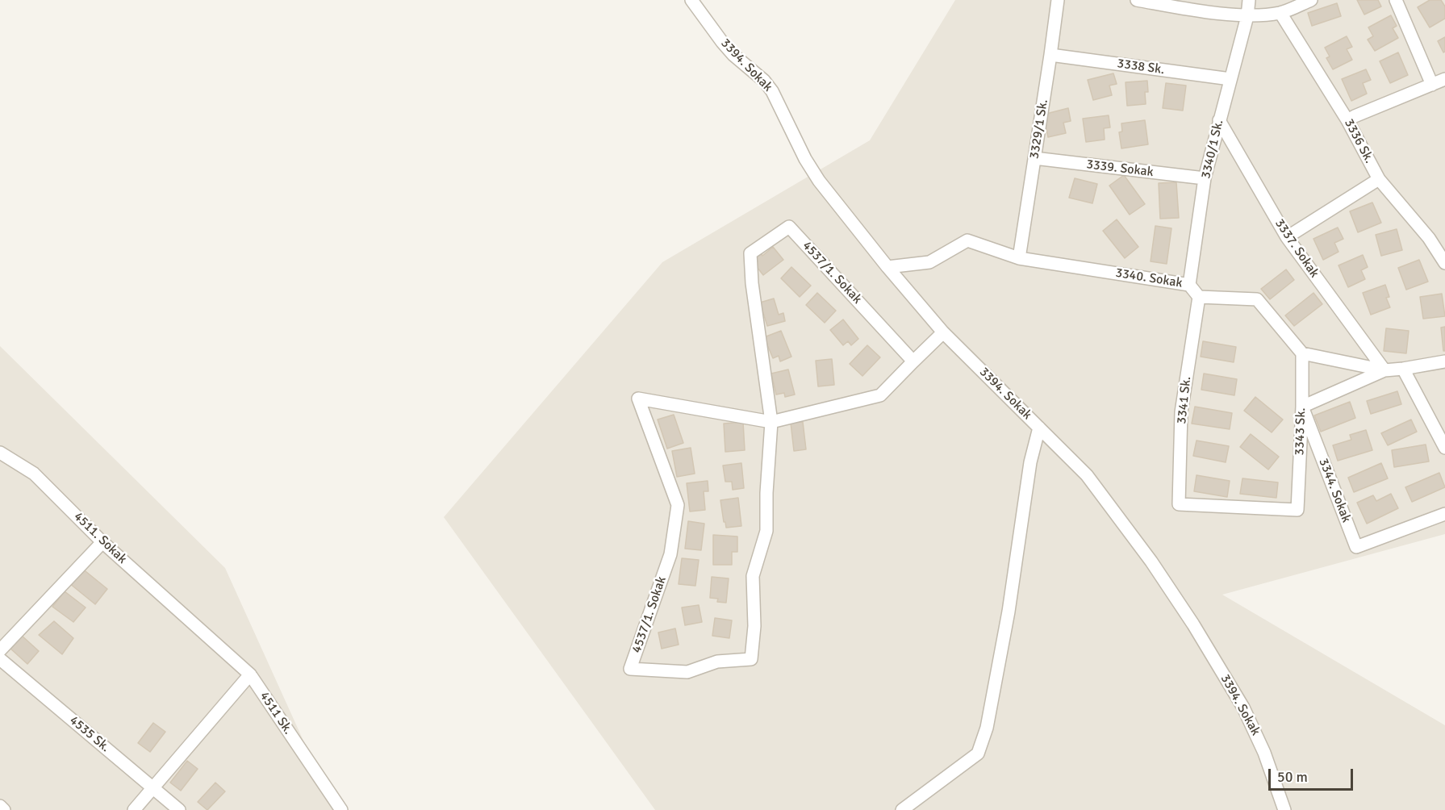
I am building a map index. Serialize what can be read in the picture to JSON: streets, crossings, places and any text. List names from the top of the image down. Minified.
{"streets":{"street":["3394. Sokak","3338 Sk.","3329/1 Sk.","3336 Sk.","3340/1 Sk.","3339. Sokak","3337. Sokak","4537/1. Sokak","3340. Sokak","3341 Sk.","3343 Sk.","3344. Sokak","4511. Sokak","4511 Sk.","4535 Sk."]},"crossings":[["3394. Sokak","3340. Sokak"],["3338 Sk.","3329/1 Sk."],["3338 Sk.","3340/1 Sk."],["3329/1 Sk.","3339. Sokak"],["3329/1 Sk.","3340. Sokak"],["3340/1 Sk.","3339. Sokak"],["3340/1 Sk.","3337. Sokak"],["3340/1 Sk.","3340. Sokak"],["3340. Sokak","3341 Sk."],["3340. Sokak","3343 Sk."],["3341 Sk.","3343 Sk."],["3343 Sk.","3344. Sokak"],["4511. Sokak","4511 Sk."]],"scale_bar":"50 m"}
